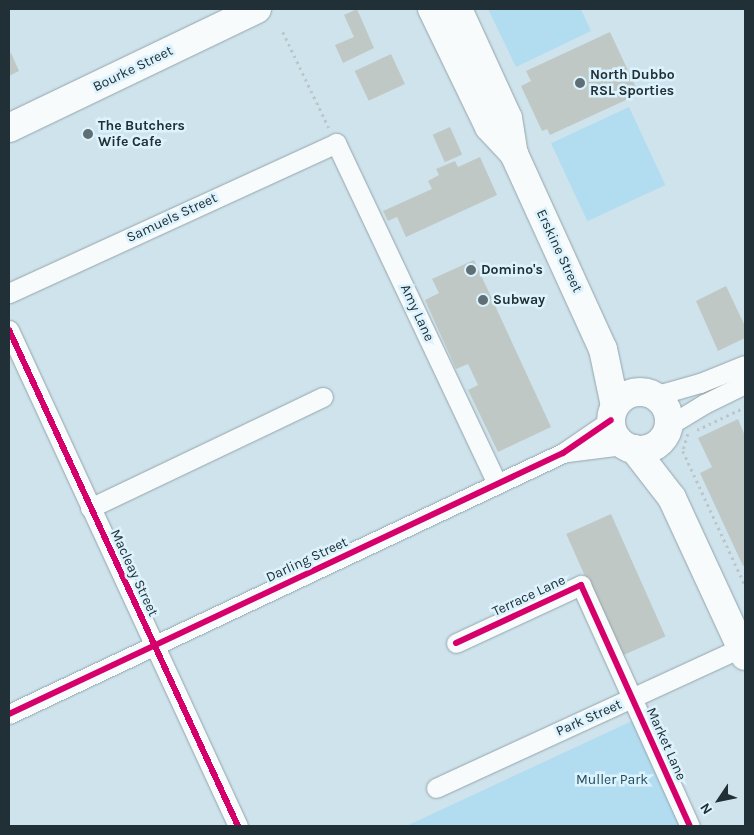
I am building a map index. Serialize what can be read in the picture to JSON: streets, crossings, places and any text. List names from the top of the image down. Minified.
{"streets":{"highway":["Bourke Street","Erskine Street"],"street":["Samuels Street","Amy Lane","Darling Street","Macleay Street","Terrace Lane","Park Street","Market Lane"]},"crossings":[["Samuels Street","Amy Lane"],["Erskine Street","Darling Street"],["Amy Lane","Darling Street"],["Darling Street","Macleay Street"],["Terrace Lane","Park Street"],["Terrace Lane","Market Lane"],["Park Street","Market Lane"]],"parks":["Muller Park"],"places":["North Dubbo RSL Sporties","The Butchers Wife Cafe","Domino's","Subway"],"north":"bottom left"}
